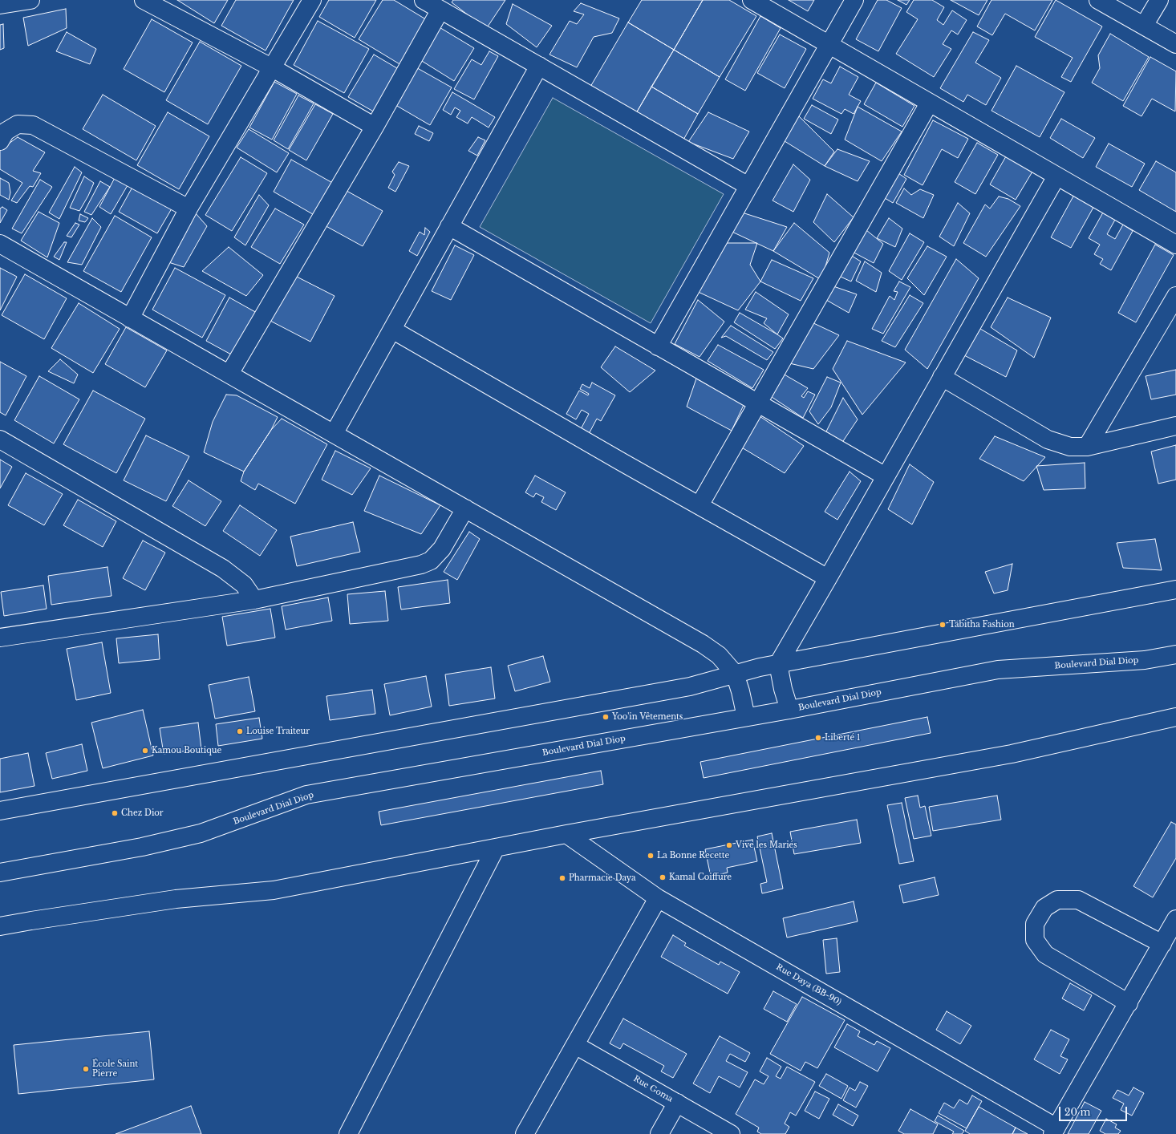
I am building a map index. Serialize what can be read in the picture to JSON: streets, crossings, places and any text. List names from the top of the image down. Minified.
{"streets":{"street":["Boulevard Dial Diop","Rue Daya (BB-90)","Rue Goma"]},"places":["Tabitha Fashion","Yoo'in Vêtements","Louise Traiteur","Liberté 1","Kamou Boutique","Chez Dior","Vive les Mariés","La Bonne Recette","Kamal Coiffure","Pharmacie Daya","École Saint Pierre"],"scale_bar":"20 m"}
